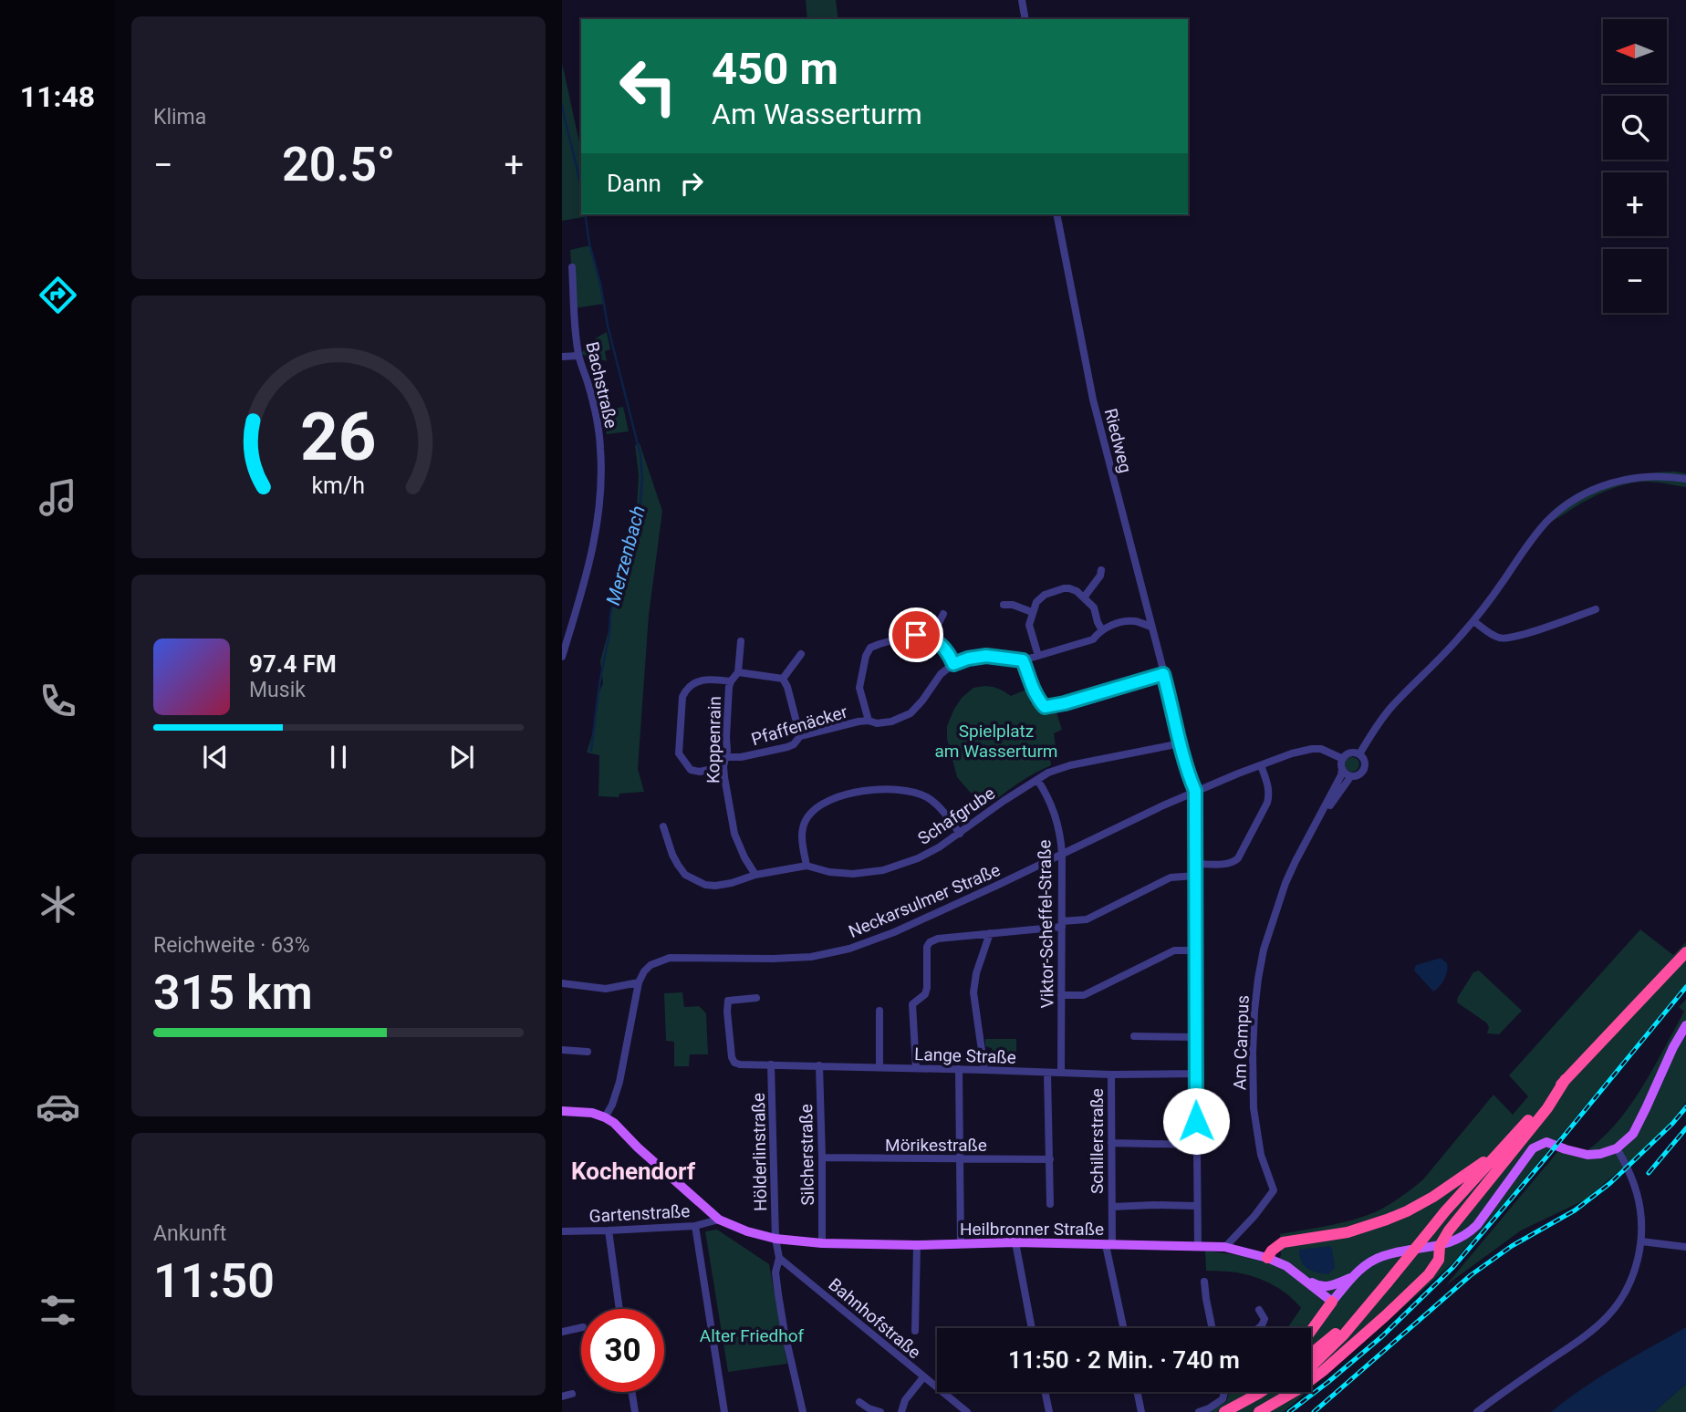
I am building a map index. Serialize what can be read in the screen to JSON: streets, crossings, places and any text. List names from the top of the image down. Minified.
{"streets":{"main road":["Heilbronner Straße"],"street":["Bachstraße","Riedweg","Pfaffenäcker","Koppenrain","Schafgrube","Neckarsulmer Straße","Viktor-Scheffel-Straße","Am Campus","Lange Straße","Schillerstraße","Mörikestraße","Hölderlinstraße","Silcherstraße","Gartenstraße","Bahnhofstraße"]},"crossings":[["Riedweg","Schafgrube"],["Riedweg","Neckarsulmer Straße"],["Riedweg","Lange Straße"],["Riedweg","Heilbronner Straße"],["Pfaffenäcker","Koppenrain"],["Koppenrain","Schafgrube"],["Schafgrube","Viktor-Scheffel-Straße"],["Neckarsulmer Straße","Viktor-Scheffel-Straße"],["Neckarsulmer Straße","Am Campus"],["Viktor-Scheffel-Straße","Lange Straße"],["Am Campus","Heilbronner Straße"],["Lange Straße","Schillerstraße"],["Lange Straße","Hölderlinstraße"],["Lange Straße","Silcherstraße"],["Schillerstraße","Heilbronner Straße"],["Mörikestraße","Silcherstraße"],["Hölderlinstraße","Heilbronner Straße"],["Silcherstraße","Heilbronner Straße"],["Gartenstraße","Heilbronner Straße"]],"districts":["Kochendorf"],"water":["Merzenbach"],"parks":["Spielplatz am Wasserturm","Alter Friedhof"],"north":"left","page":{"tabs":"11:48","tile":["Klima",["Reichweite · 63%","315 km"],["Ankunft","11:50"]],"map_buttons":["+","−"],"turn":["450 m","Am Wasserturm"],"heat":["−","20.5°","+"],"then":"Dann","song":["97.4 FM","Musik"],"limit":"30","trip":"11:50 · 2 Min. · 740 m","gauge":["26","km/h"]}}
